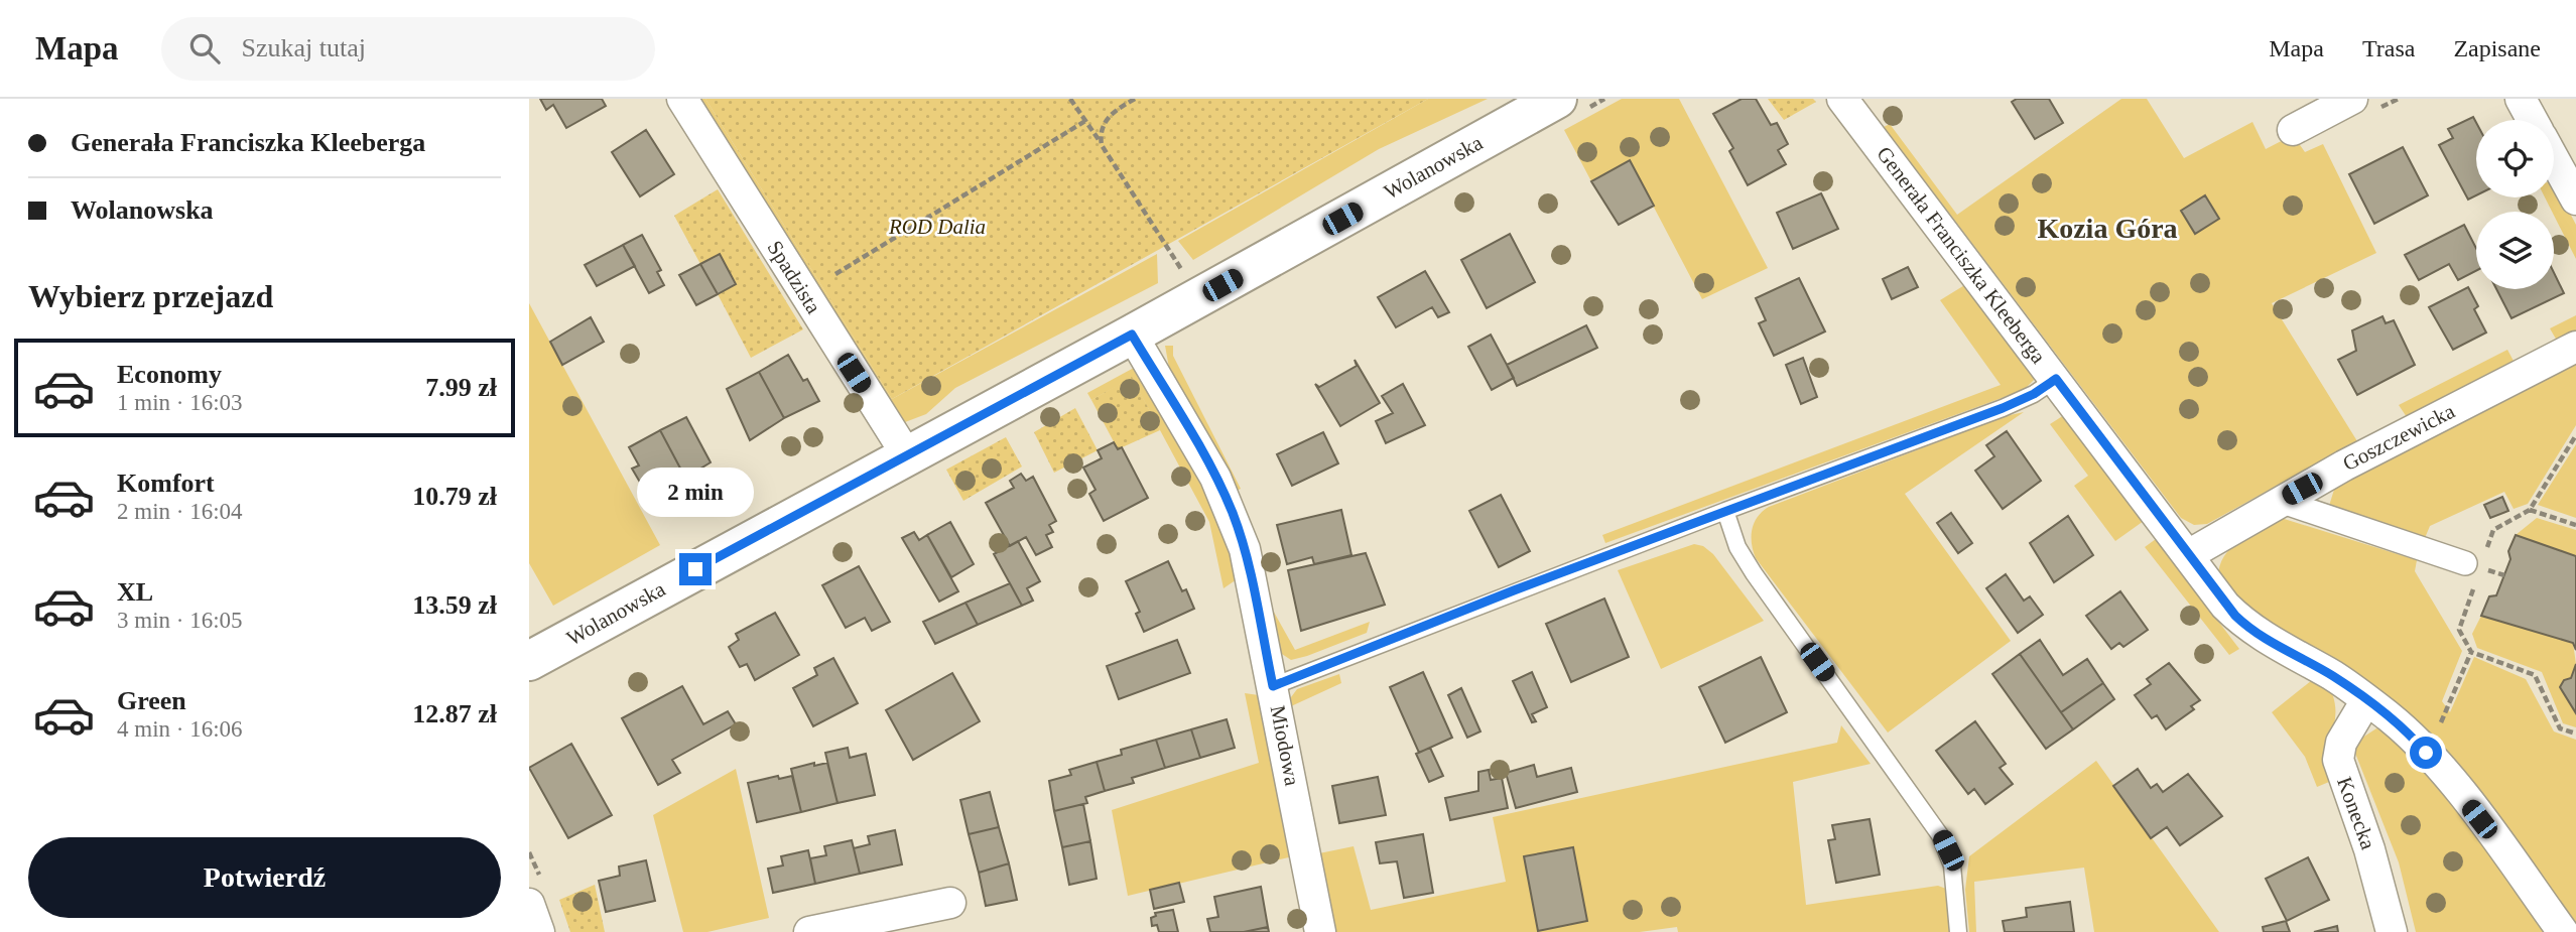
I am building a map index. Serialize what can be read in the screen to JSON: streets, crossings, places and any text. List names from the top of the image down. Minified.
{"streets":{"street":["Wolanowska","Generała Franciszka Kleeberga","Spadzista","Goszczewicka","Miodowa","Konecka"]},"crossings":[["Wolanowska","Spadzista"],["Wolanowska","Miodowa"],["Generała Franciszka Kleeberga","Goszczewicka"],["Generała Franciszka Kleeberga","Konecka"]],"districts":["Kozia Góra"],"parks":["ROD Dalia"],"page":{"header":"Mapa","search":"Szukaj tutaj","nav":["Mapa","Trasa","Zapisane"],"banner":["Generała Franciszka Kleeberga","Wolanowska"],"heading":"Wybierz przejazd","list":[{"name":"Economy","note":"1 min · 16:03","value":"7.99 zł"},{"name":"Komfort","note":"2 min · 16:04","value":"10.79 zł"},{"name":"XL","note":"3 min · 16:05","value":"13.59 zł"},{"name":"Green","note":"4 min · 16:06","value":"12.87 zł"}],"bubble":"2 min","buttons":"Potwierdź"}}
